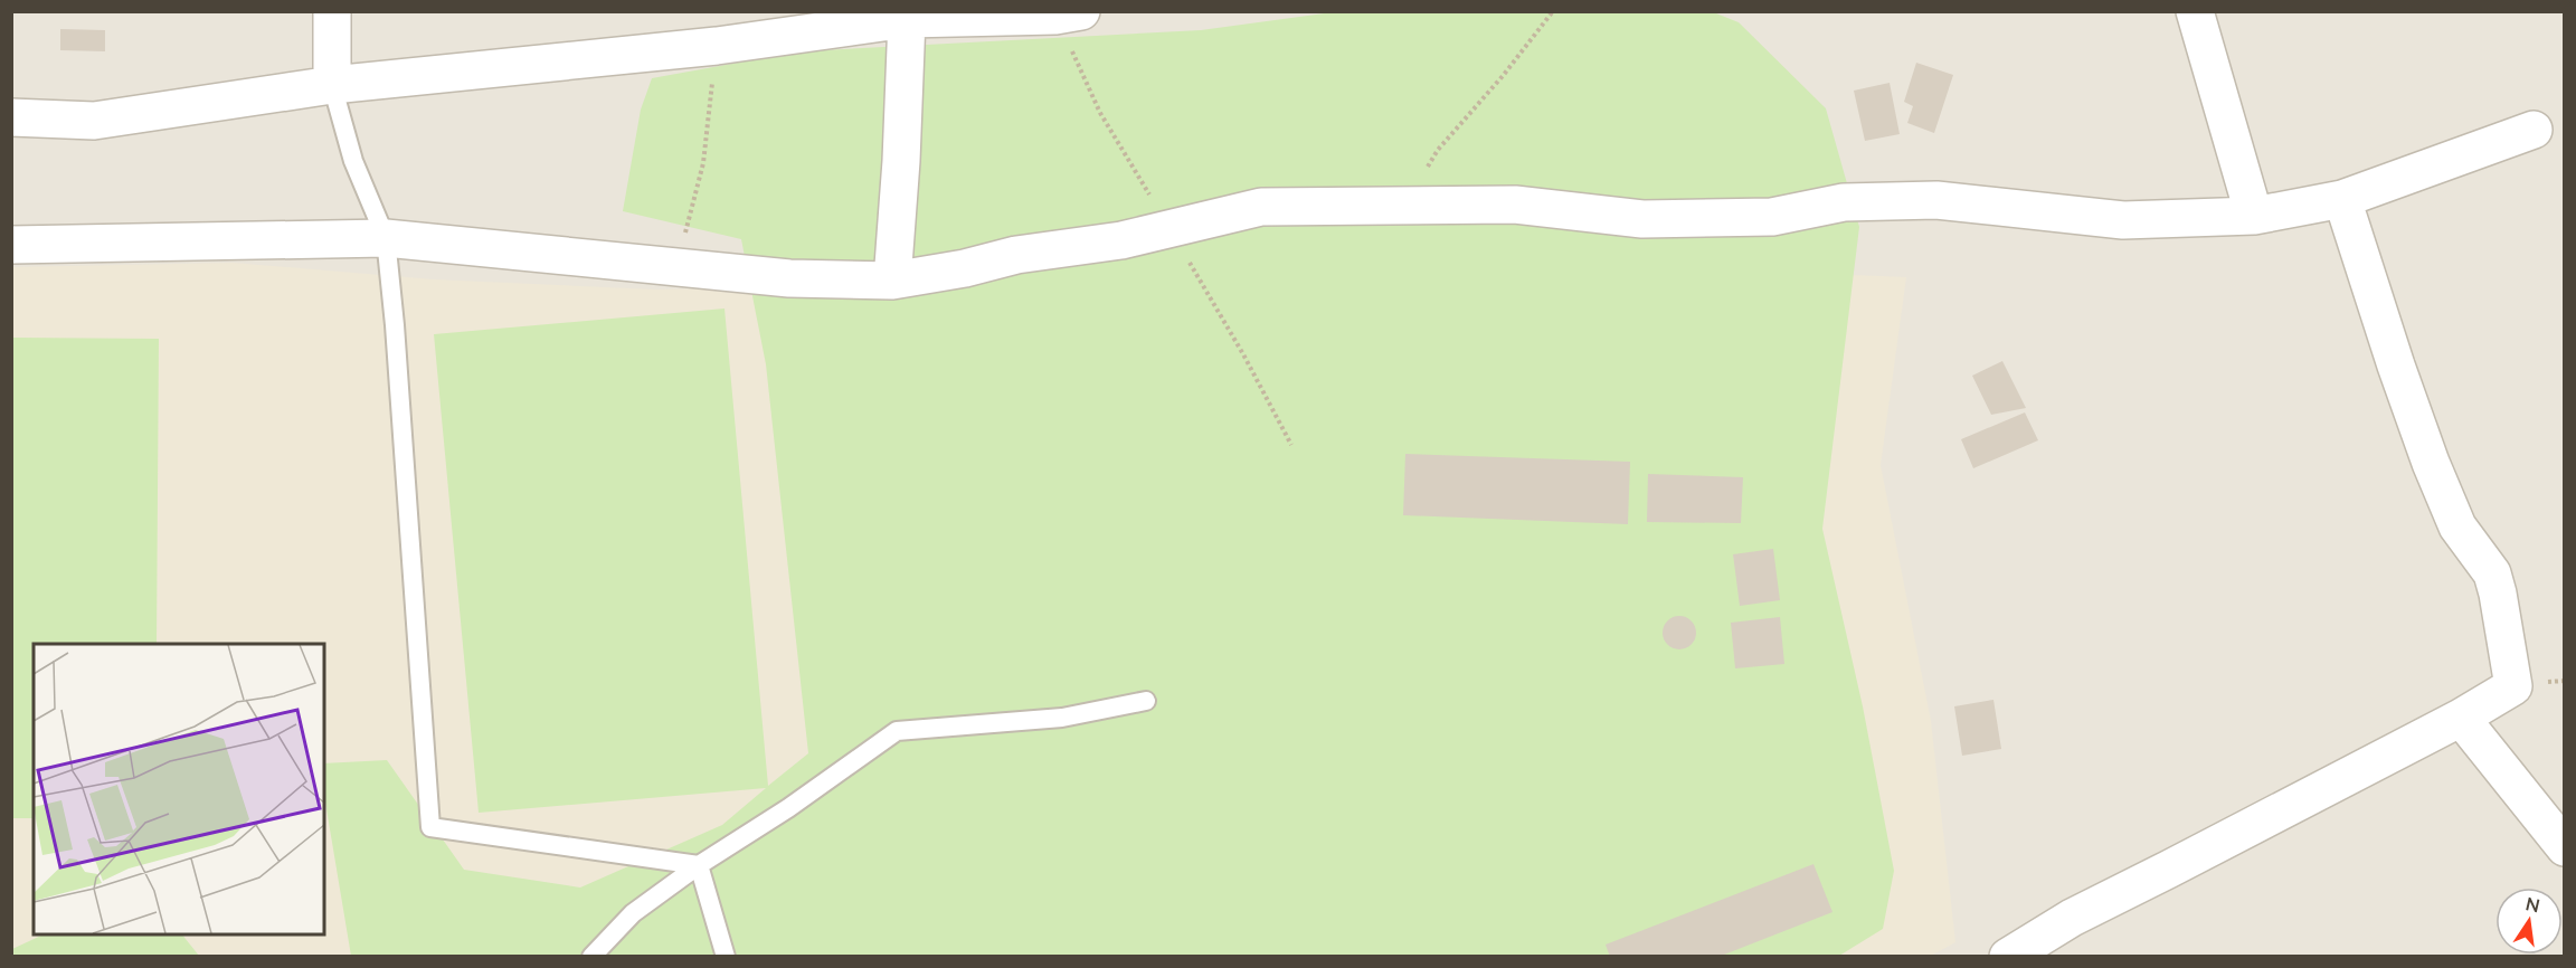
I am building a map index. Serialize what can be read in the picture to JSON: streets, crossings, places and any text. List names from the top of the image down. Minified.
{"north":"top"}
